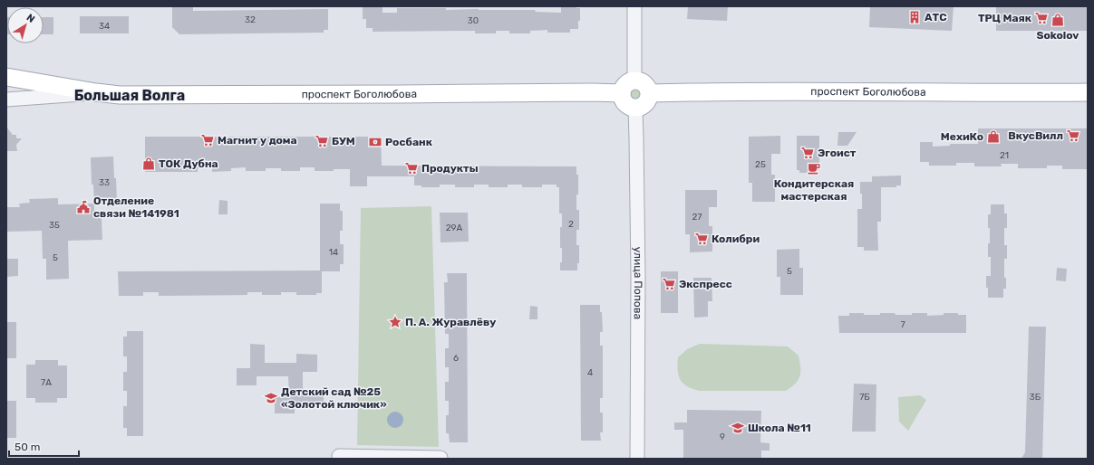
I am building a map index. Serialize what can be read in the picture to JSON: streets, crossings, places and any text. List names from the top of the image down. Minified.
{"streets":{"main road":["проспект Боголюбова"],"street":["улица Попова"]},"crossings":[["проспект Боголюбова","улица Попова"]],"districts":["Большая Волга"],"places":{"building":["АТС"],"supermarket":["ТРЦ Маяк","ВкусВилл","Магнит у дома","БУМ","Эгоист","Продукты","Колибри","Экспресс"],"shop":["Sokolov","МехиКо","ТОК Дубна"],"bank":["Росбанк"],"cafe":["Кондитерская мастерская"],"public building":["Отделение связи №141981"],"place":["П. А. Журавлёву"],"school or university":["Детский сад №25 «Золотой ключик»","Школа №11"]},"house_numbers":["32","30","34","21","25","33","27","2","35","29А","14","5","5","7","6","4","7А","7Б","3Б","9"],"scale_bar":"50 m","north":"top right"}
